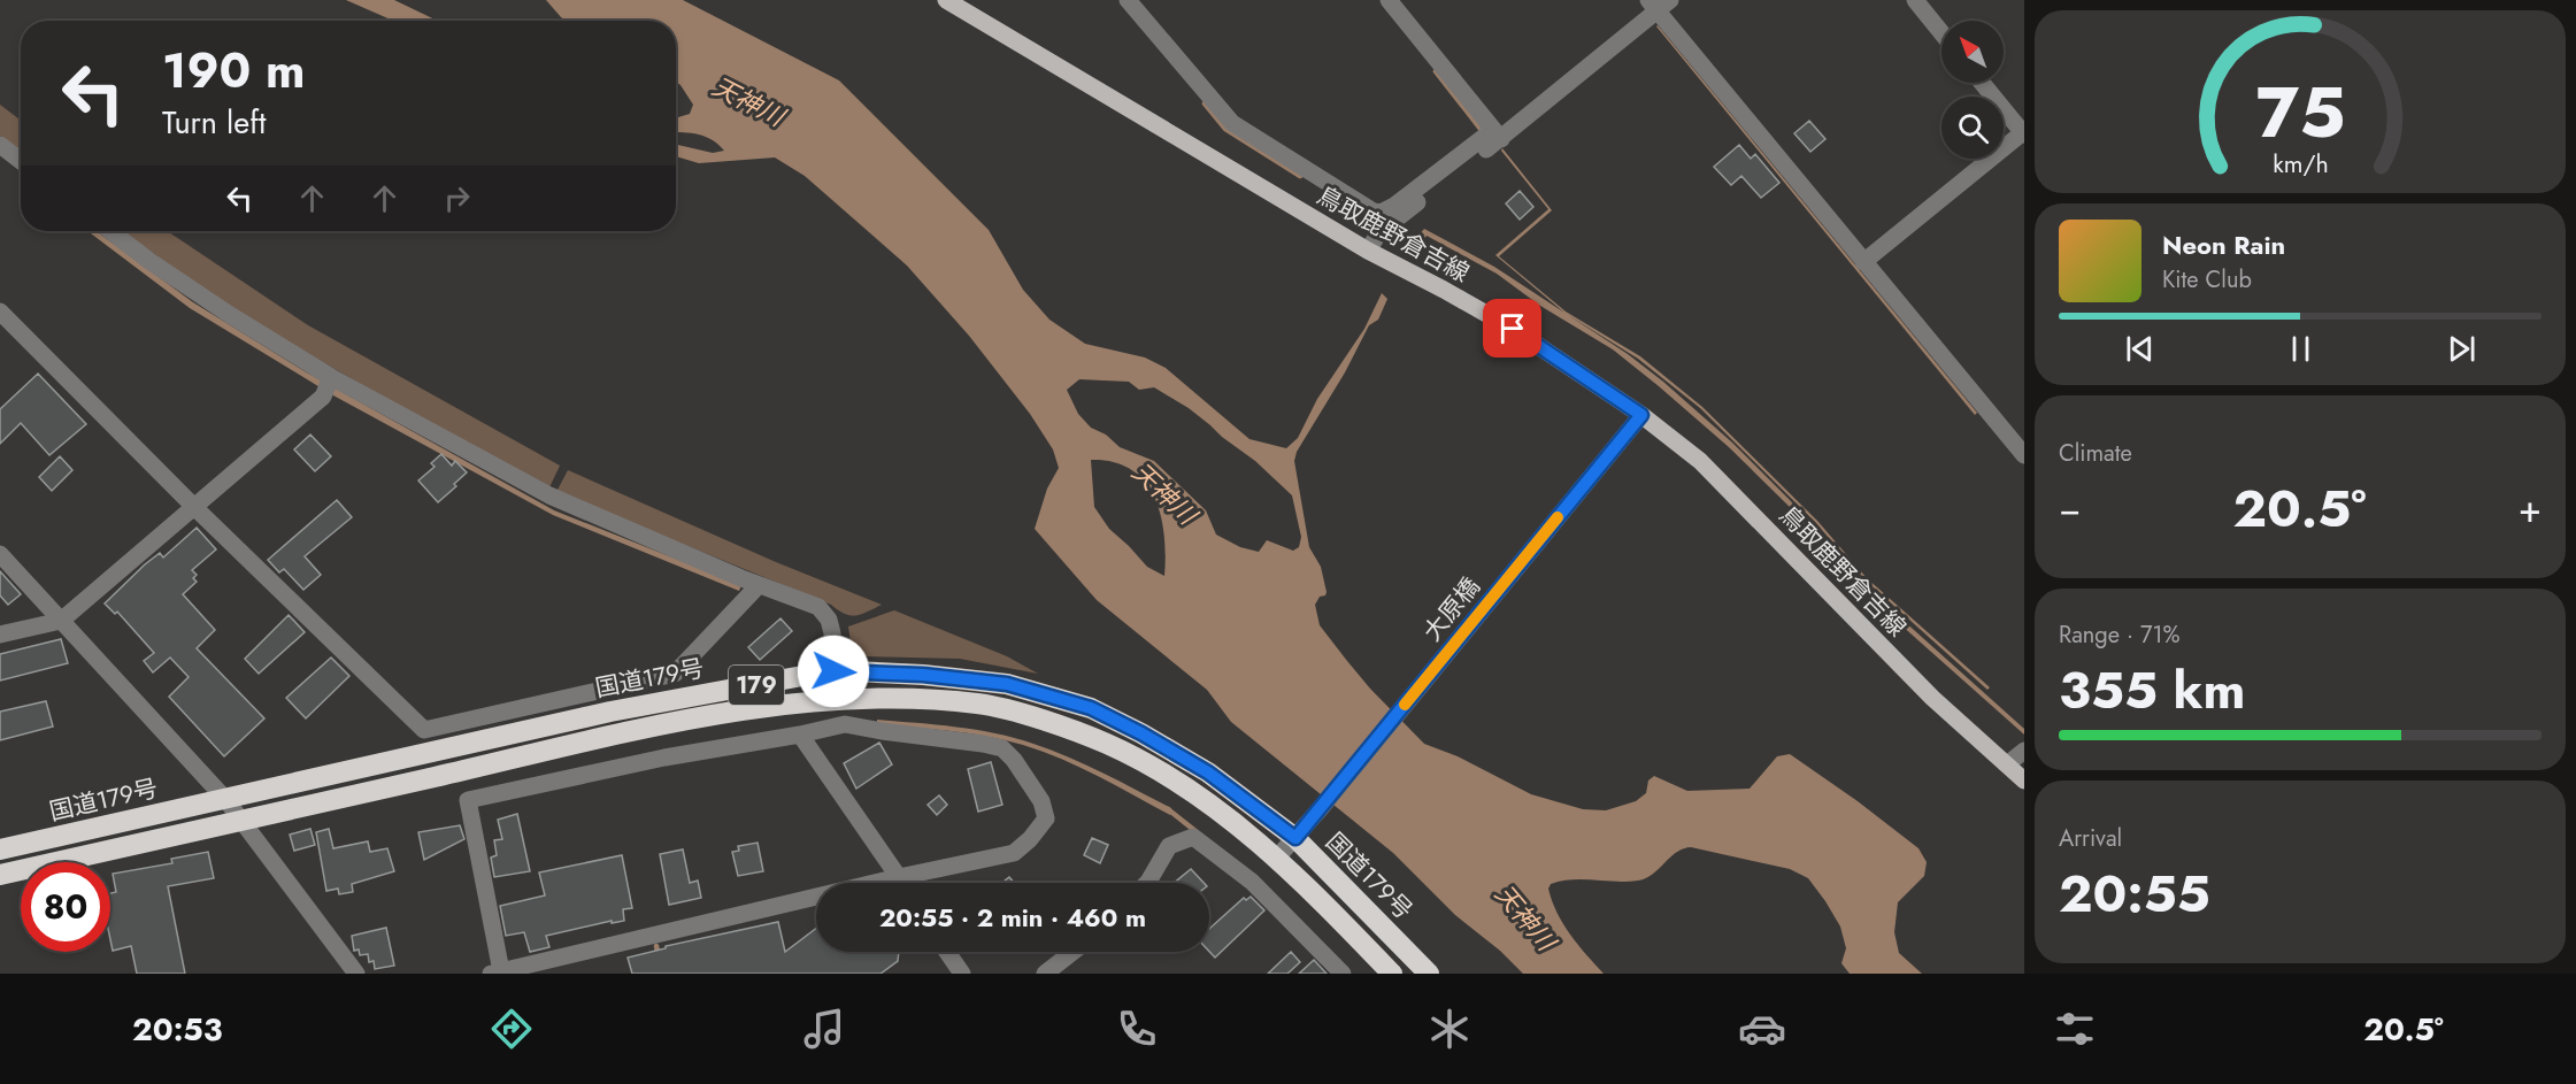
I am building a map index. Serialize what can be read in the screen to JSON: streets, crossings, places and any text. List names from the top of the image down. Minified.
{"streets":{"highway":["国道179号","179"],"main road":["鳥取鹿野倉吉線"],"street":["大原橋"]},"crossings":[["鳥取鹿野倉吉線","大原橋"],["大原橋","国道179号"]],"water":["天神川"],"north":"top left","page":{"turn":["190 m","Turn left"],"song":["Neon Rain","Kite Club"],"tile":["Climate",["Range · 71%","355 km"],["Arrival","20:55"]],"heat":["−","20.5°","+"],"limit":"80","trip":"20:55 · 2 min · 460 m","tabs":["20:53","20.5°"],"gauge":["75","km/h"]}}
